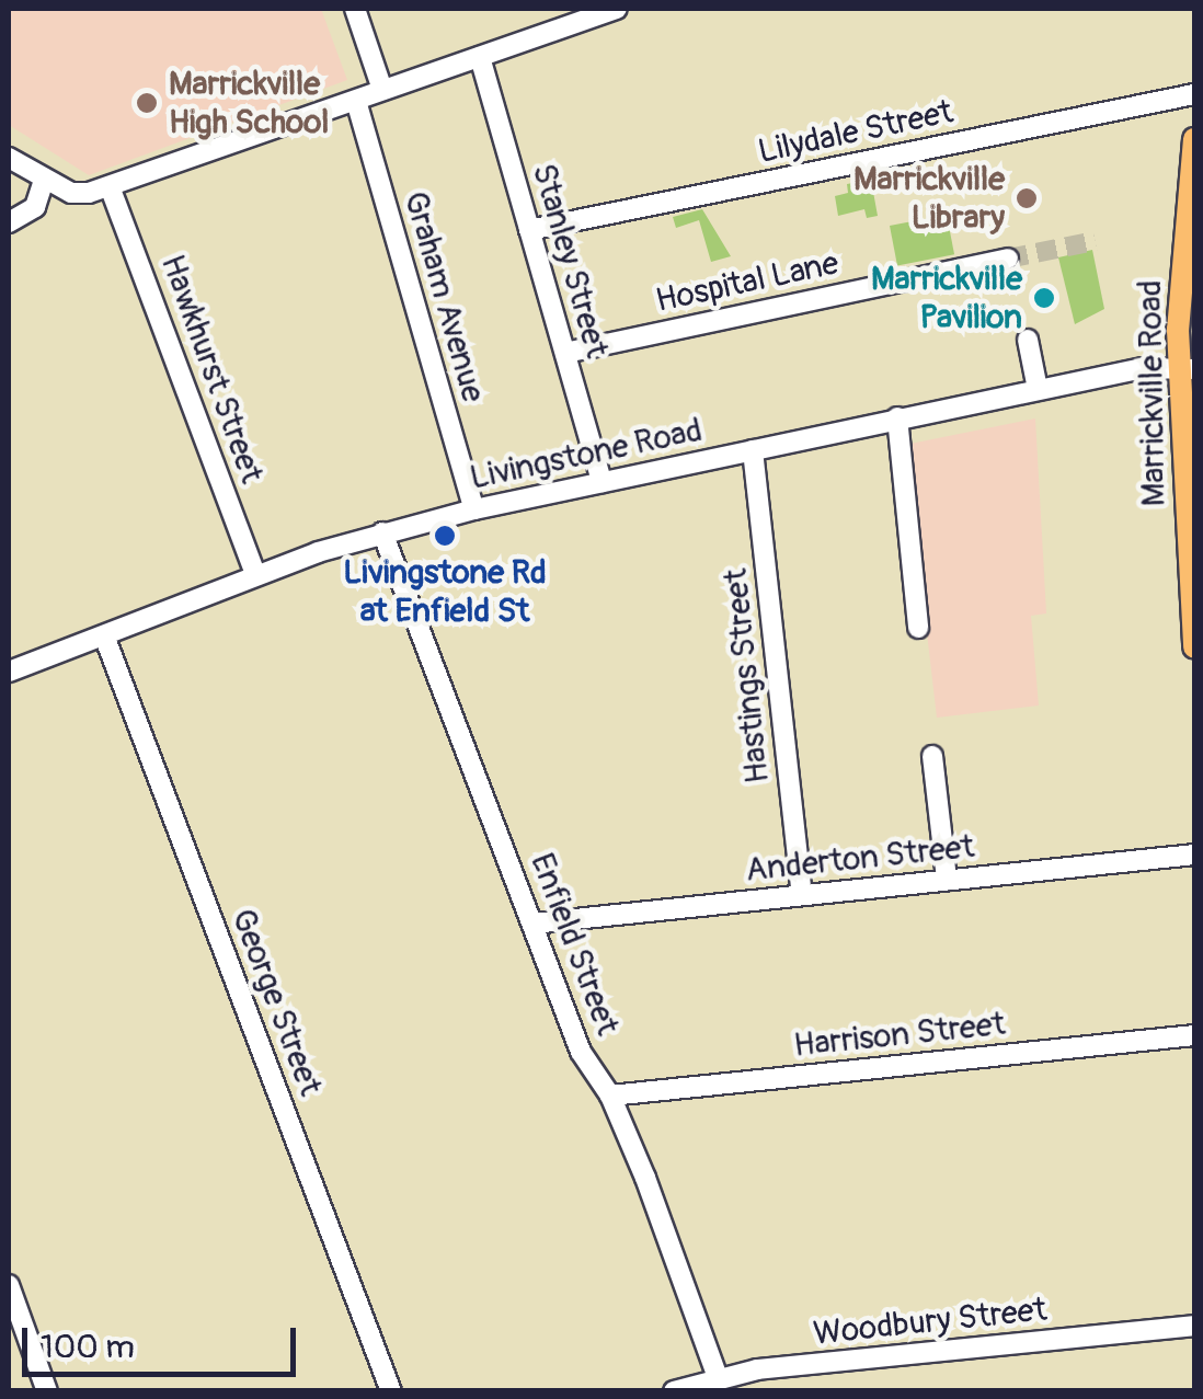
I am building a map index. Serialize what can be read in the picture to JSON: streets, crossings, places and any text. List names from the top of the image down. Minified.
{"streets":{"main road":["Marrickville Road"],"street":["Lilydale Street","Stanley Street","Hospital Lane","Graham Avenue","Hawkhurst Street","Livingstone Road","Hastings Street","Anderton Street","Enfield Street","George Street","Harrison Street","Woodbury Street"]},"crossings":[["Lilydale Street","Stanley Street"],["Stanley Street","Hospital Lane"],["Stanley Street","Livingstone Road"],["Graham Avenue","Livingstone Road"],["Hawkhurst Street","Livingstone Road"],["Marrickville Road","Livingstone Road"],["Livingstone Road","Hastings Street"],["Livingstone Road","Enfield Street"],["Livingstone Road","George Street"],["Hastings Street","Anderton Street"],["Anderton Street","Enfield Street"],["Enfield Street","Harrison Street"],["Enfield Street","Woodbury Street"]],"places":["Marrickville High School","Marrickville Library","Marrickville Pavilion","Livingstone Rd at Enfield St"],"scale_bar":"100 m"}
